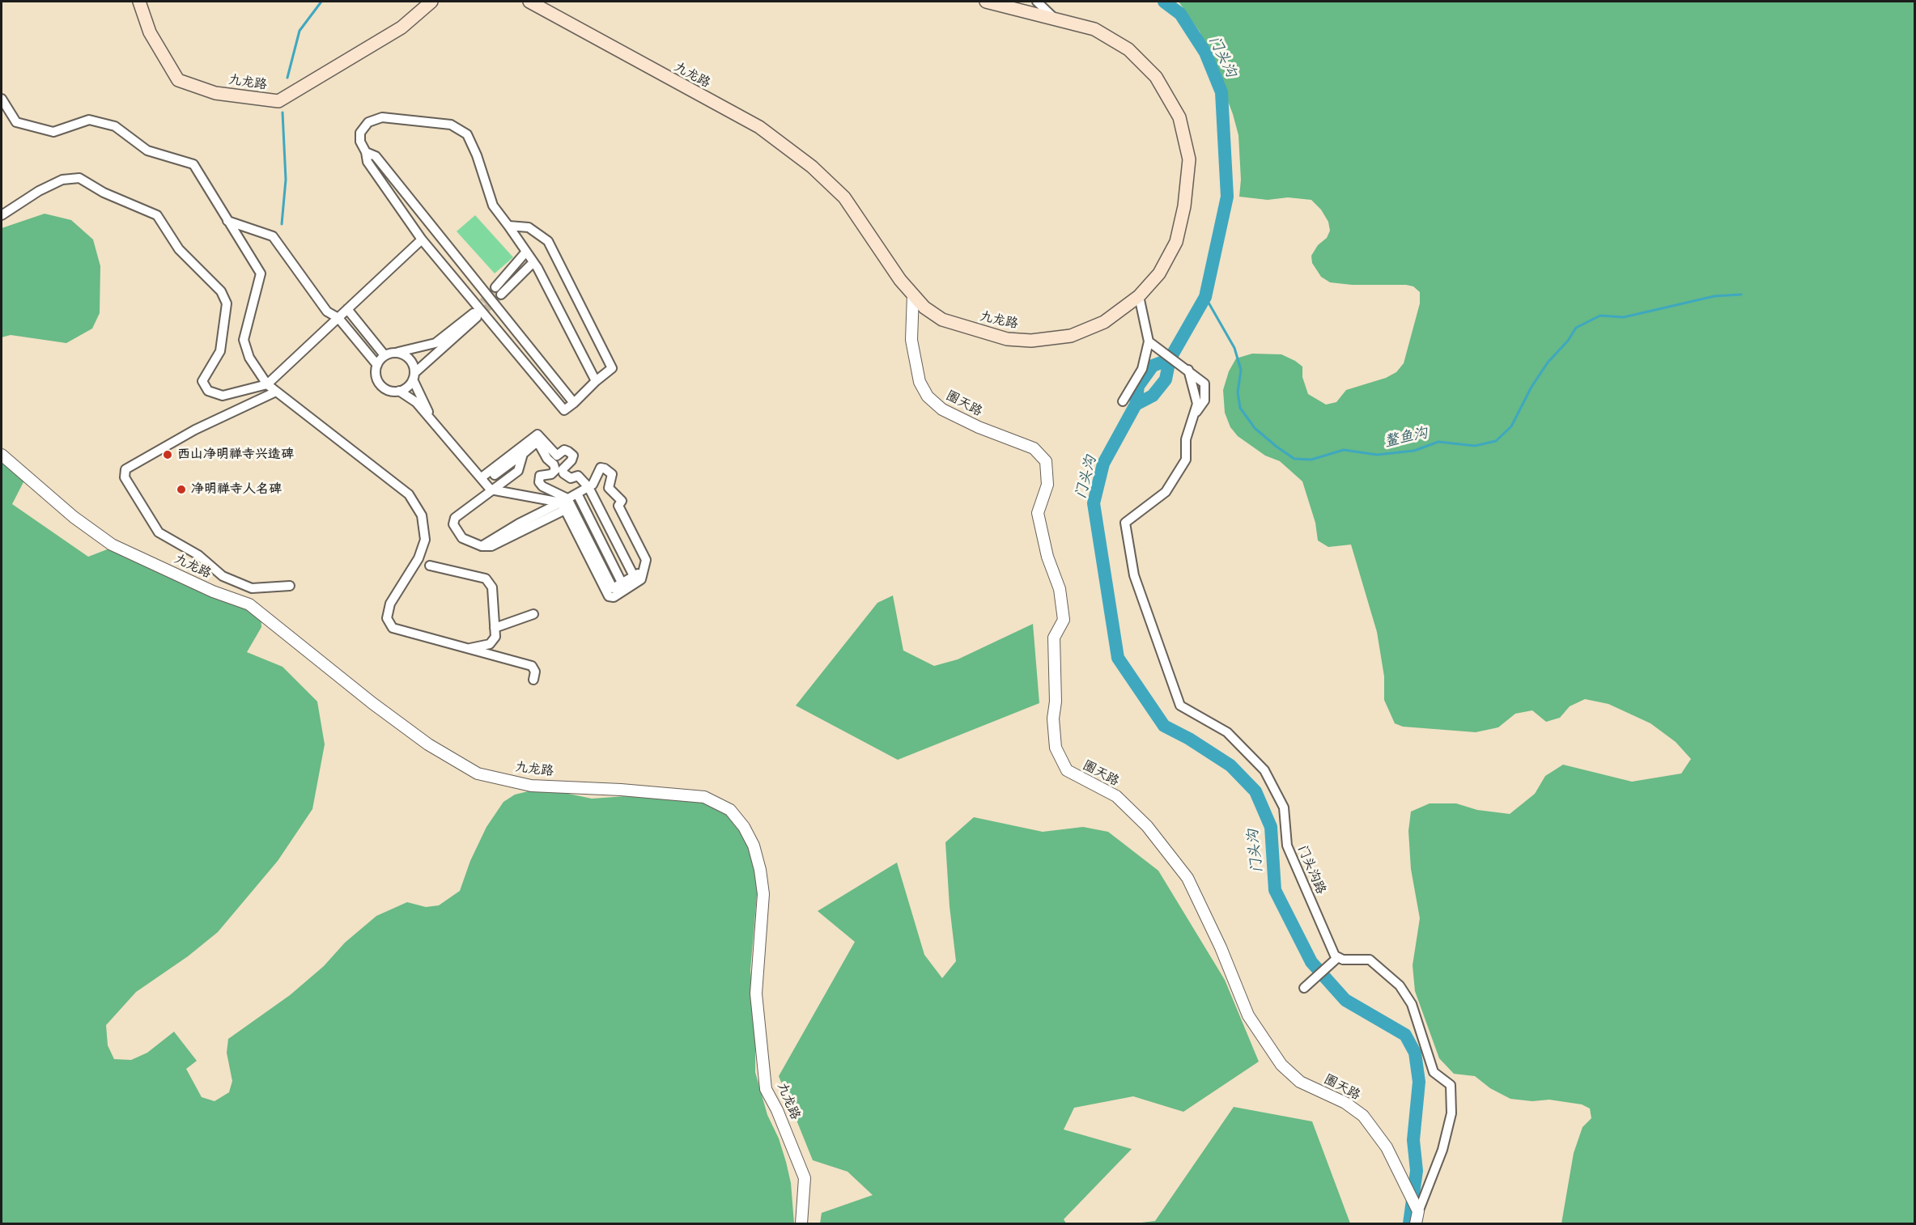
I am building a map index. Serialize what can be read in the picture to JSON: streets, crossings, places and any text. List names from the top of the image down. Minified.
{"streets":{"main road":["九龙路"],"street":["圈天路","门头沟路"]},"crossings":[["九龙路","圈天路"]],"water":["门头沟","鳌鱼沟"],"places":["西山净明禅寺兴造碑","净明禅寺人名碑"]}
